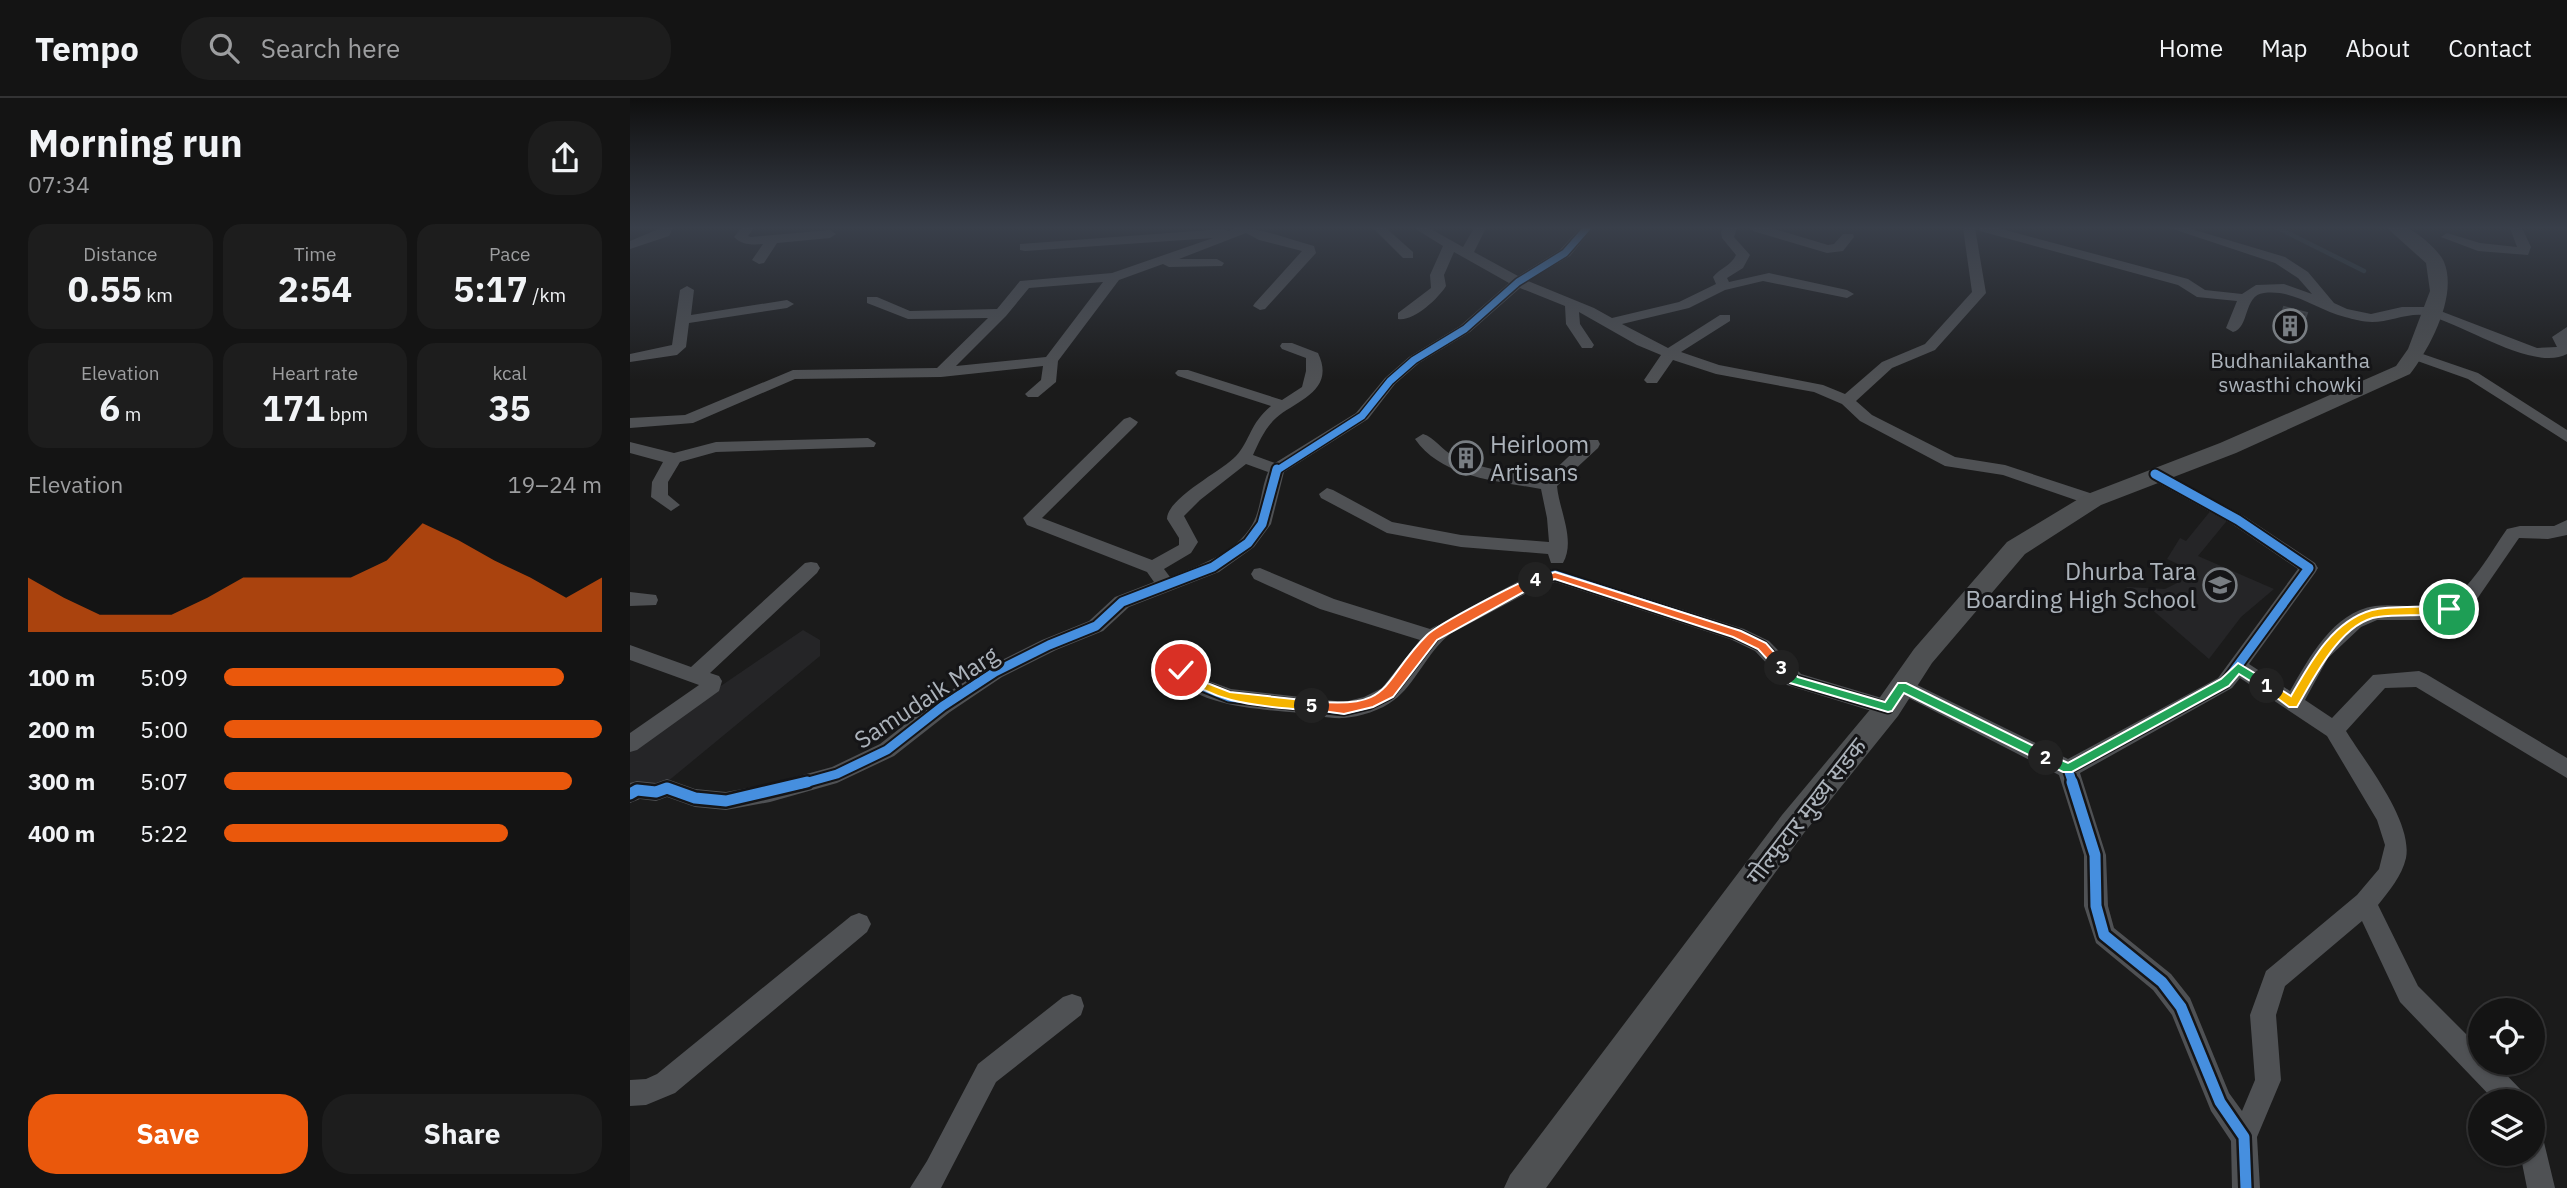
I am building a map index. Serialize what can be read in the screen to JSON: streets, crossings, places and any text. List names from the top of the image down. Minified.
{"streets":{"main road":["गोल्फुटार मुख्य सडक"],"street":["Samudaik Marg"]},"places":{"building":["Budhanilakantha swasthi chowki","Heirloom Artisans"],"school or university":["Dhurba Tara Boarding High School"]},"page":{"header":"Tempo","search":"Search here","nav":["Home","Map","About","Contact"],"heading":["Morning run","07:34"],"stats":[["Distance","0.55 km"],["Time","2:54"],["Pace","5:17 /km"],["Elevation","6 m"],["Heart rate","171 bpm"],["kcal","35"]],"chart":["Elevation","19–24 m"],"pins":["4","3","1","5","2"],"list":[{"name":"100 m","note":"5:09"},{"name":"200 m","note":"5:00"},{"name":"300 m","note":"5:07"},{"name":"400 m","note":"5:22"}],"buttons":["Save","Share"]}}
